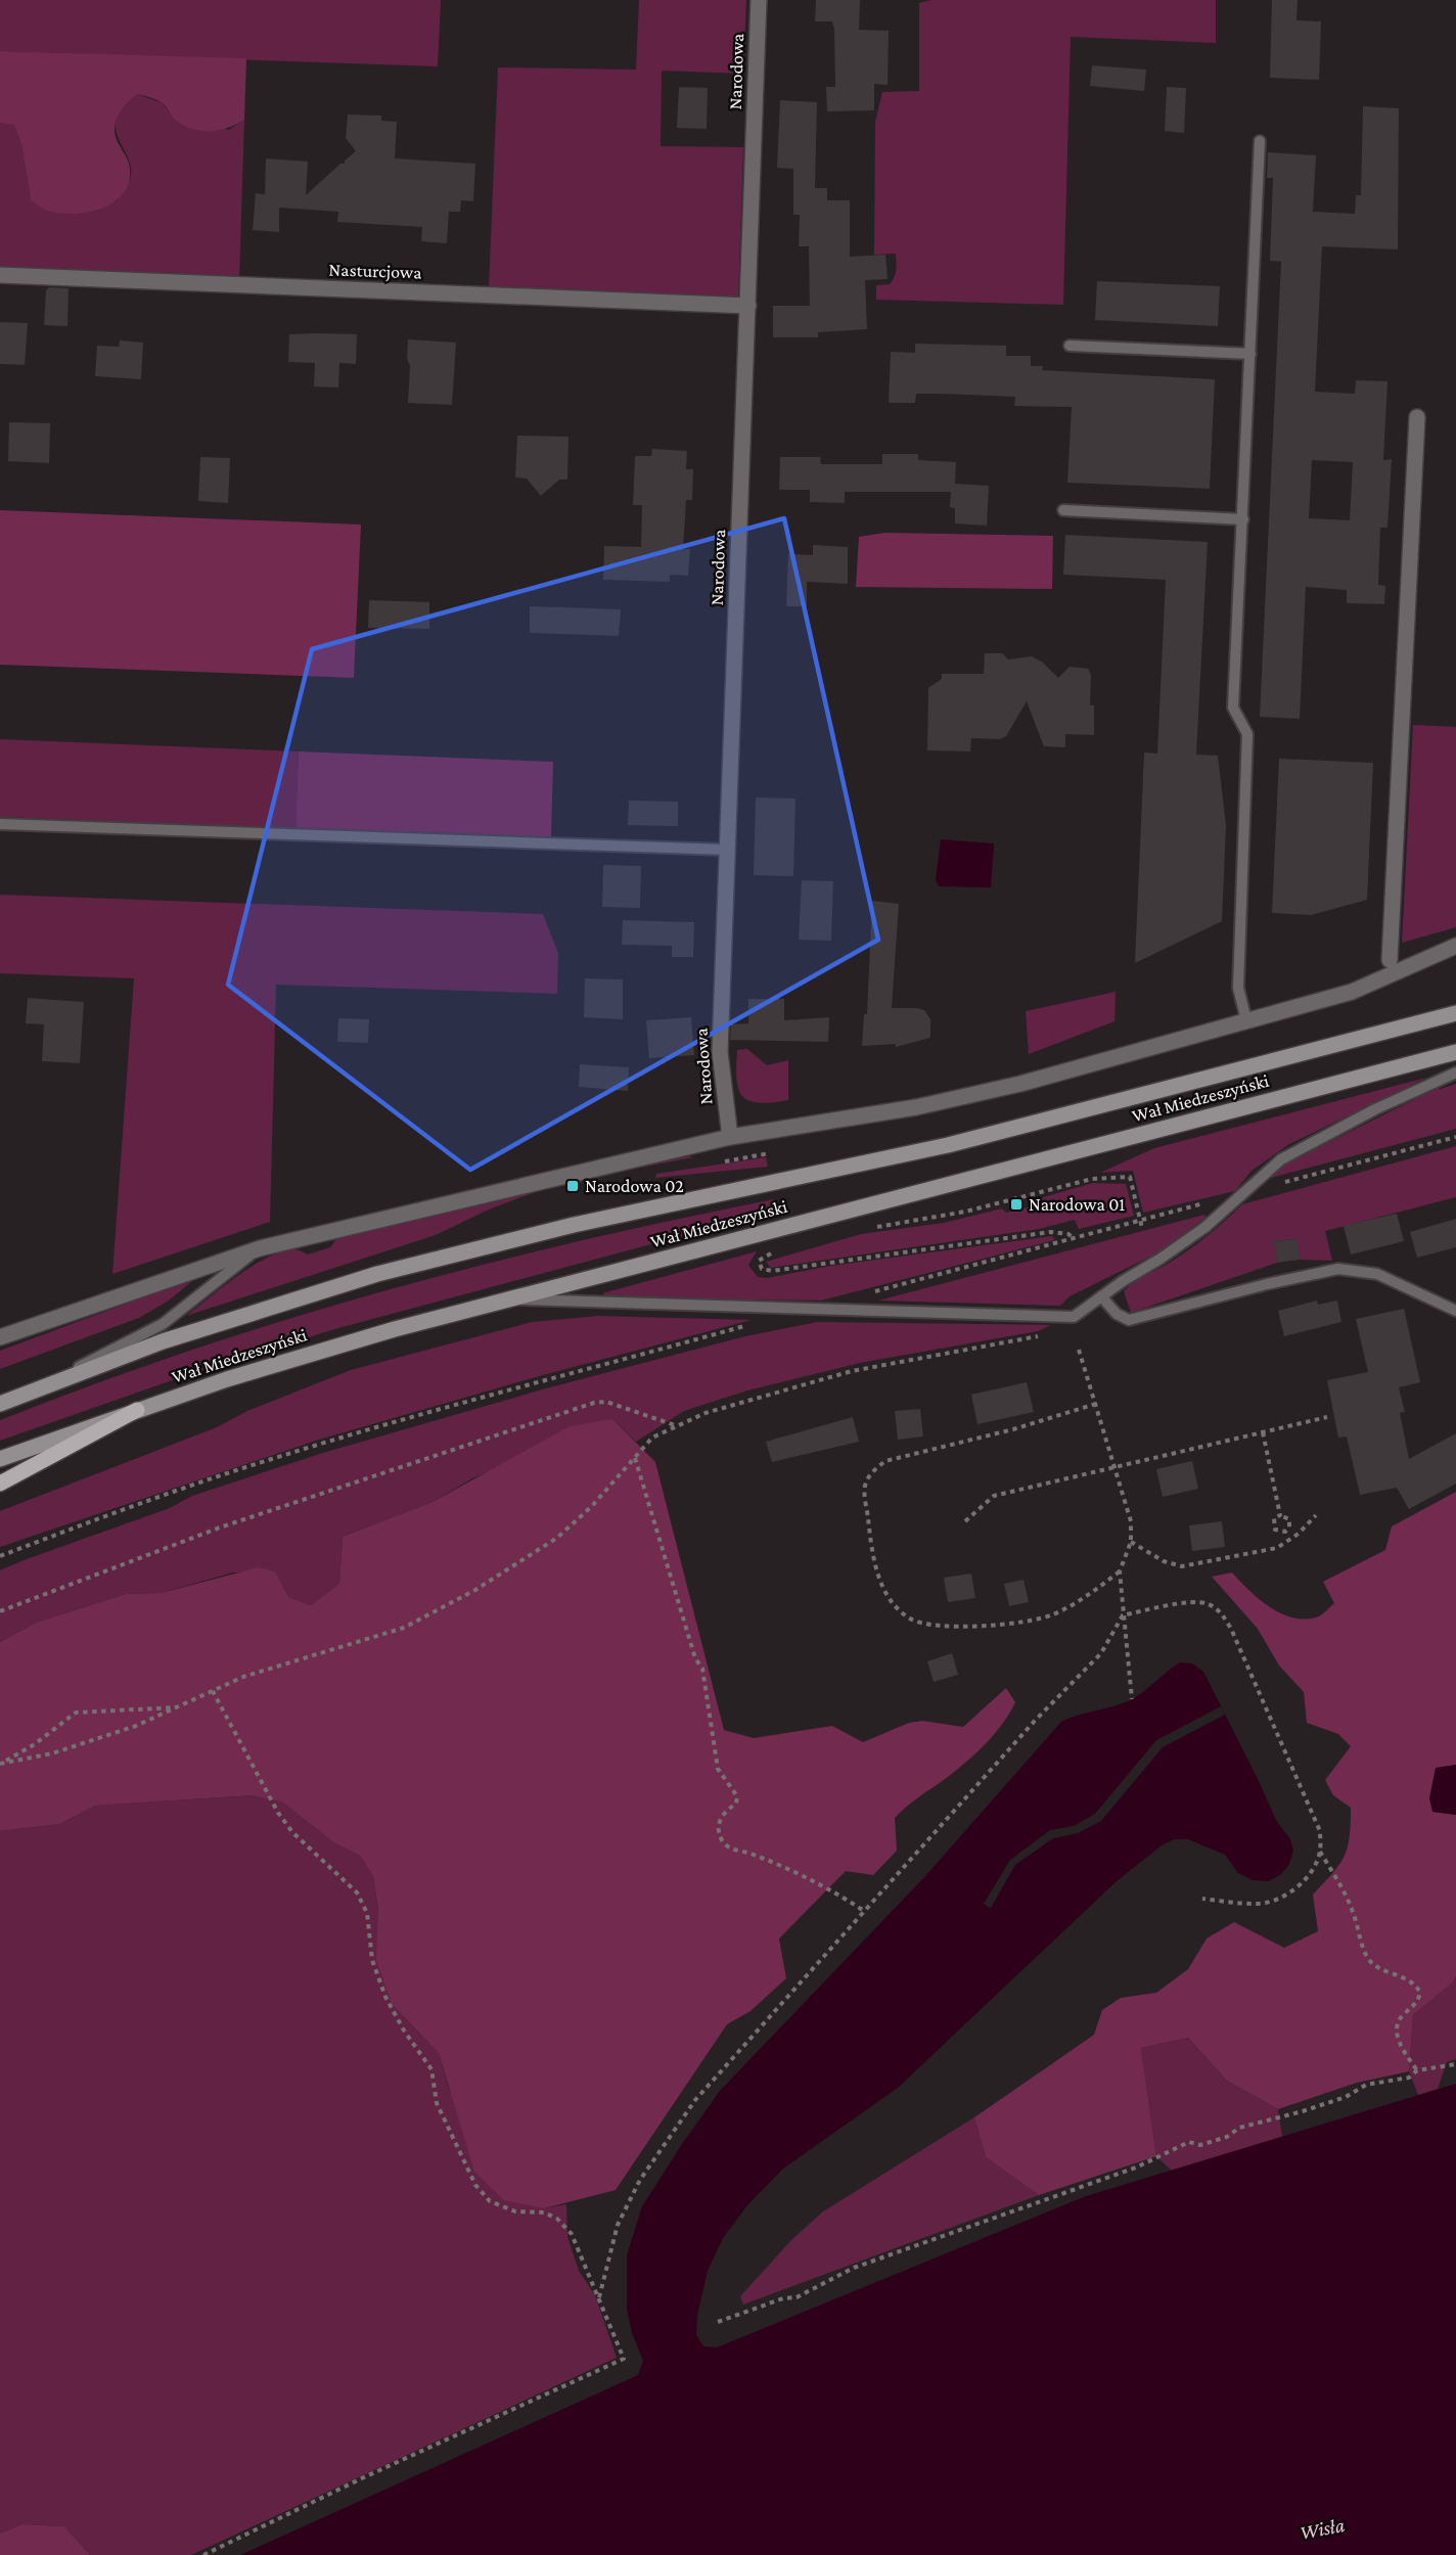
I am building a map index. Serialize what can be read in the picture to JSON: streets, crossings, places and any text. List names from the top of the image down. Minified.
{"streets":{"main road":["Wał Miedzeszyński"],"street":["Narodowa","Nasturcjowa"]},"crossings":[["Narodowa","Nasturcjowa"]],"water":["Wisła"],"places":{"transit":["Narodowa 02","Narodowa 01"]}}
